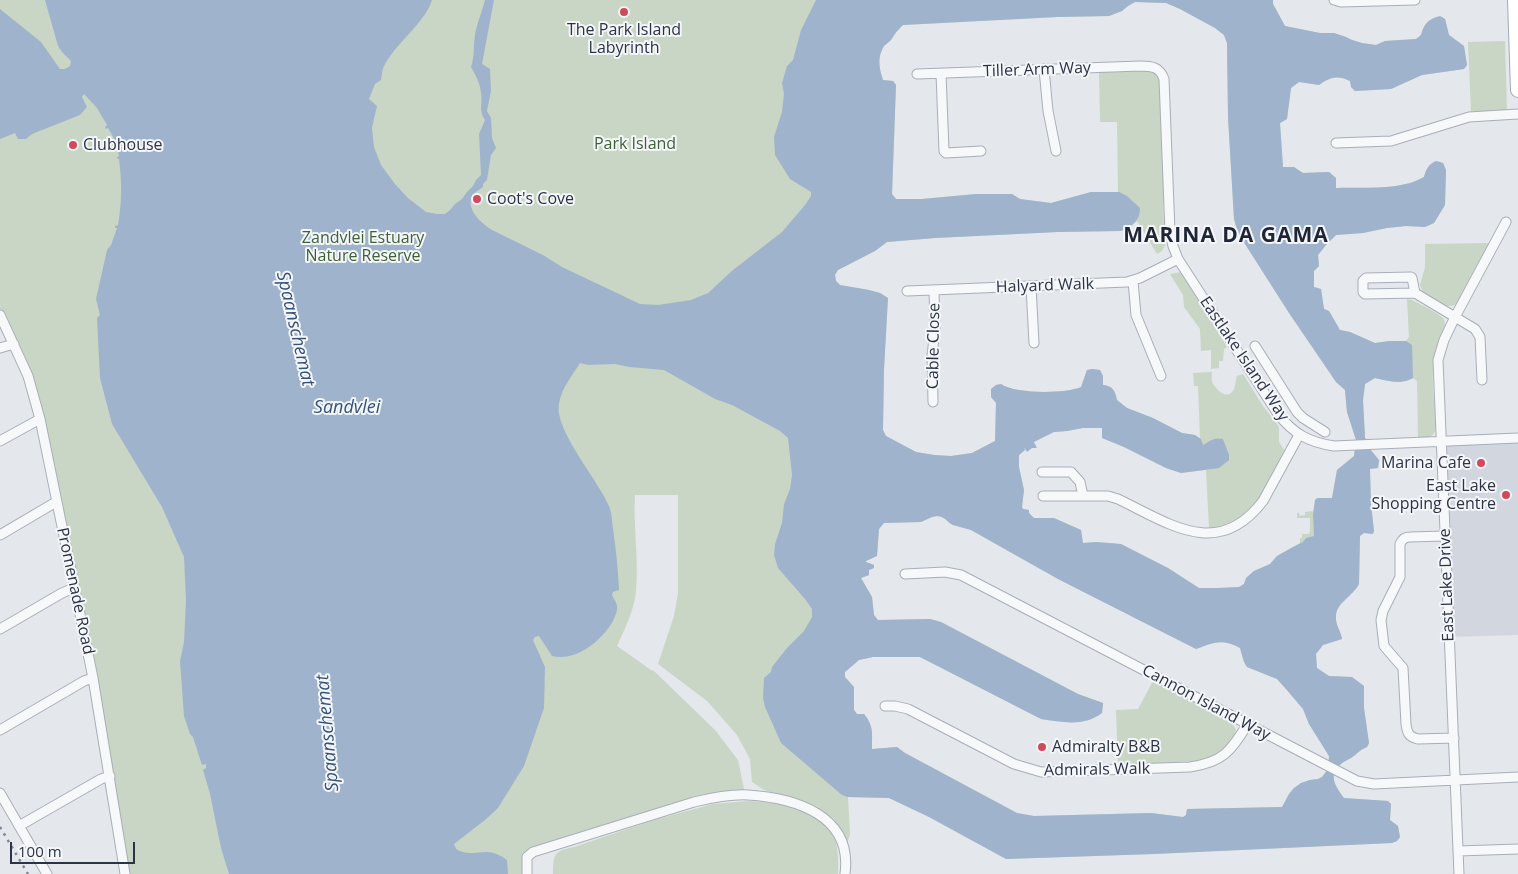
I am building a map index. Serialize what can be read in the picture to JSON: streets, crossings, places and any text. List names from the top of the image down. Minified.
{"streets":{"street":["Tiller Arm Way","Halyard Walk","Cable Close","Eastlake Island Way","East Lake Drive","Promenade Road","Cannon Island Way","Admirals Walk"]},"crossings":[["Tiller Arm Way","Eastlake Island Way"],["Halyard Walk","Cable Close"],["Halyard Walk","Eastlake Island Way"],["Eastlake Island Way","East Lake Drive"],["East Lake Drive","Cannon Island Way"],["Cannon Island Way","Admirals Walk"]],"districts":["MARINA DA GAMA"],"water":["Spaanschemat","Sandvlei"],"parks":["Park Island","Zandvlei Estuary Nature Reserve"],"places":["The Park Island Labyrinth","Clubhouse","Coot's Cove","Marina Cafe","East Lake Shopping Centre","Admiralty B&B"],"scale_bar":"100 m"}
